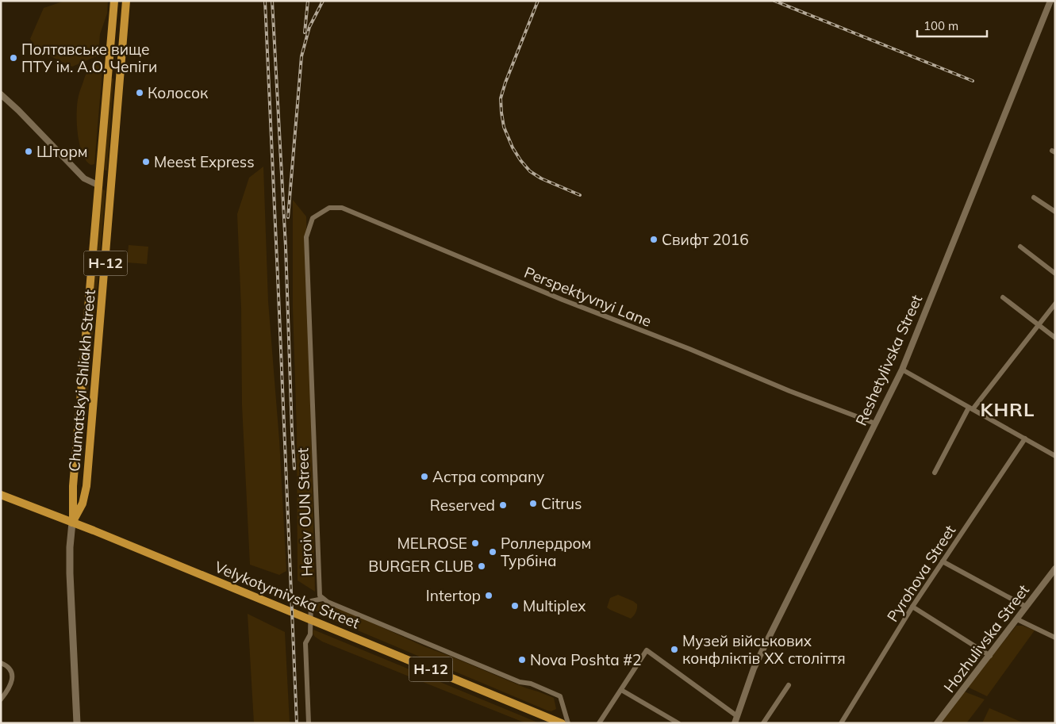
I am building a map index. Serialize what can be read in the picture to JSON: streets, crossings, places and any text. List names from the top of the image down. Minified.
{"streets":{"main road":["Н-12","Chumatskyi Shliakh Street","Velykotyrnivska Street"],"street":["Perspektyvnyi Lane","Reshetylivska Street","Heroiv OUN Street","Pyrohova Street","Hozhulivska Street"]},"crossings":[["Perspektyvnyi Lane","Reshetylivska Street"],["Perspektyvnyi Lane","Heroiv OUN Street"],["Chumatskyi Shliakh Street","Velykotyrnivska Street"]],"districts":["KHRL"],"places":["Полтавське вище ПТУ ім. А.О. Чепіги","Колосок","Шторм","Meest Express","Свифт 2016","Астра company","Citrus","Reserved","MELROSE","Роллердром Турбіна","BURGER CLUB","Intertop","Multiplex","Музей військових конфліктів ХХ століття","Nova Poshta #2"],"scale_bar":"100 m"}
